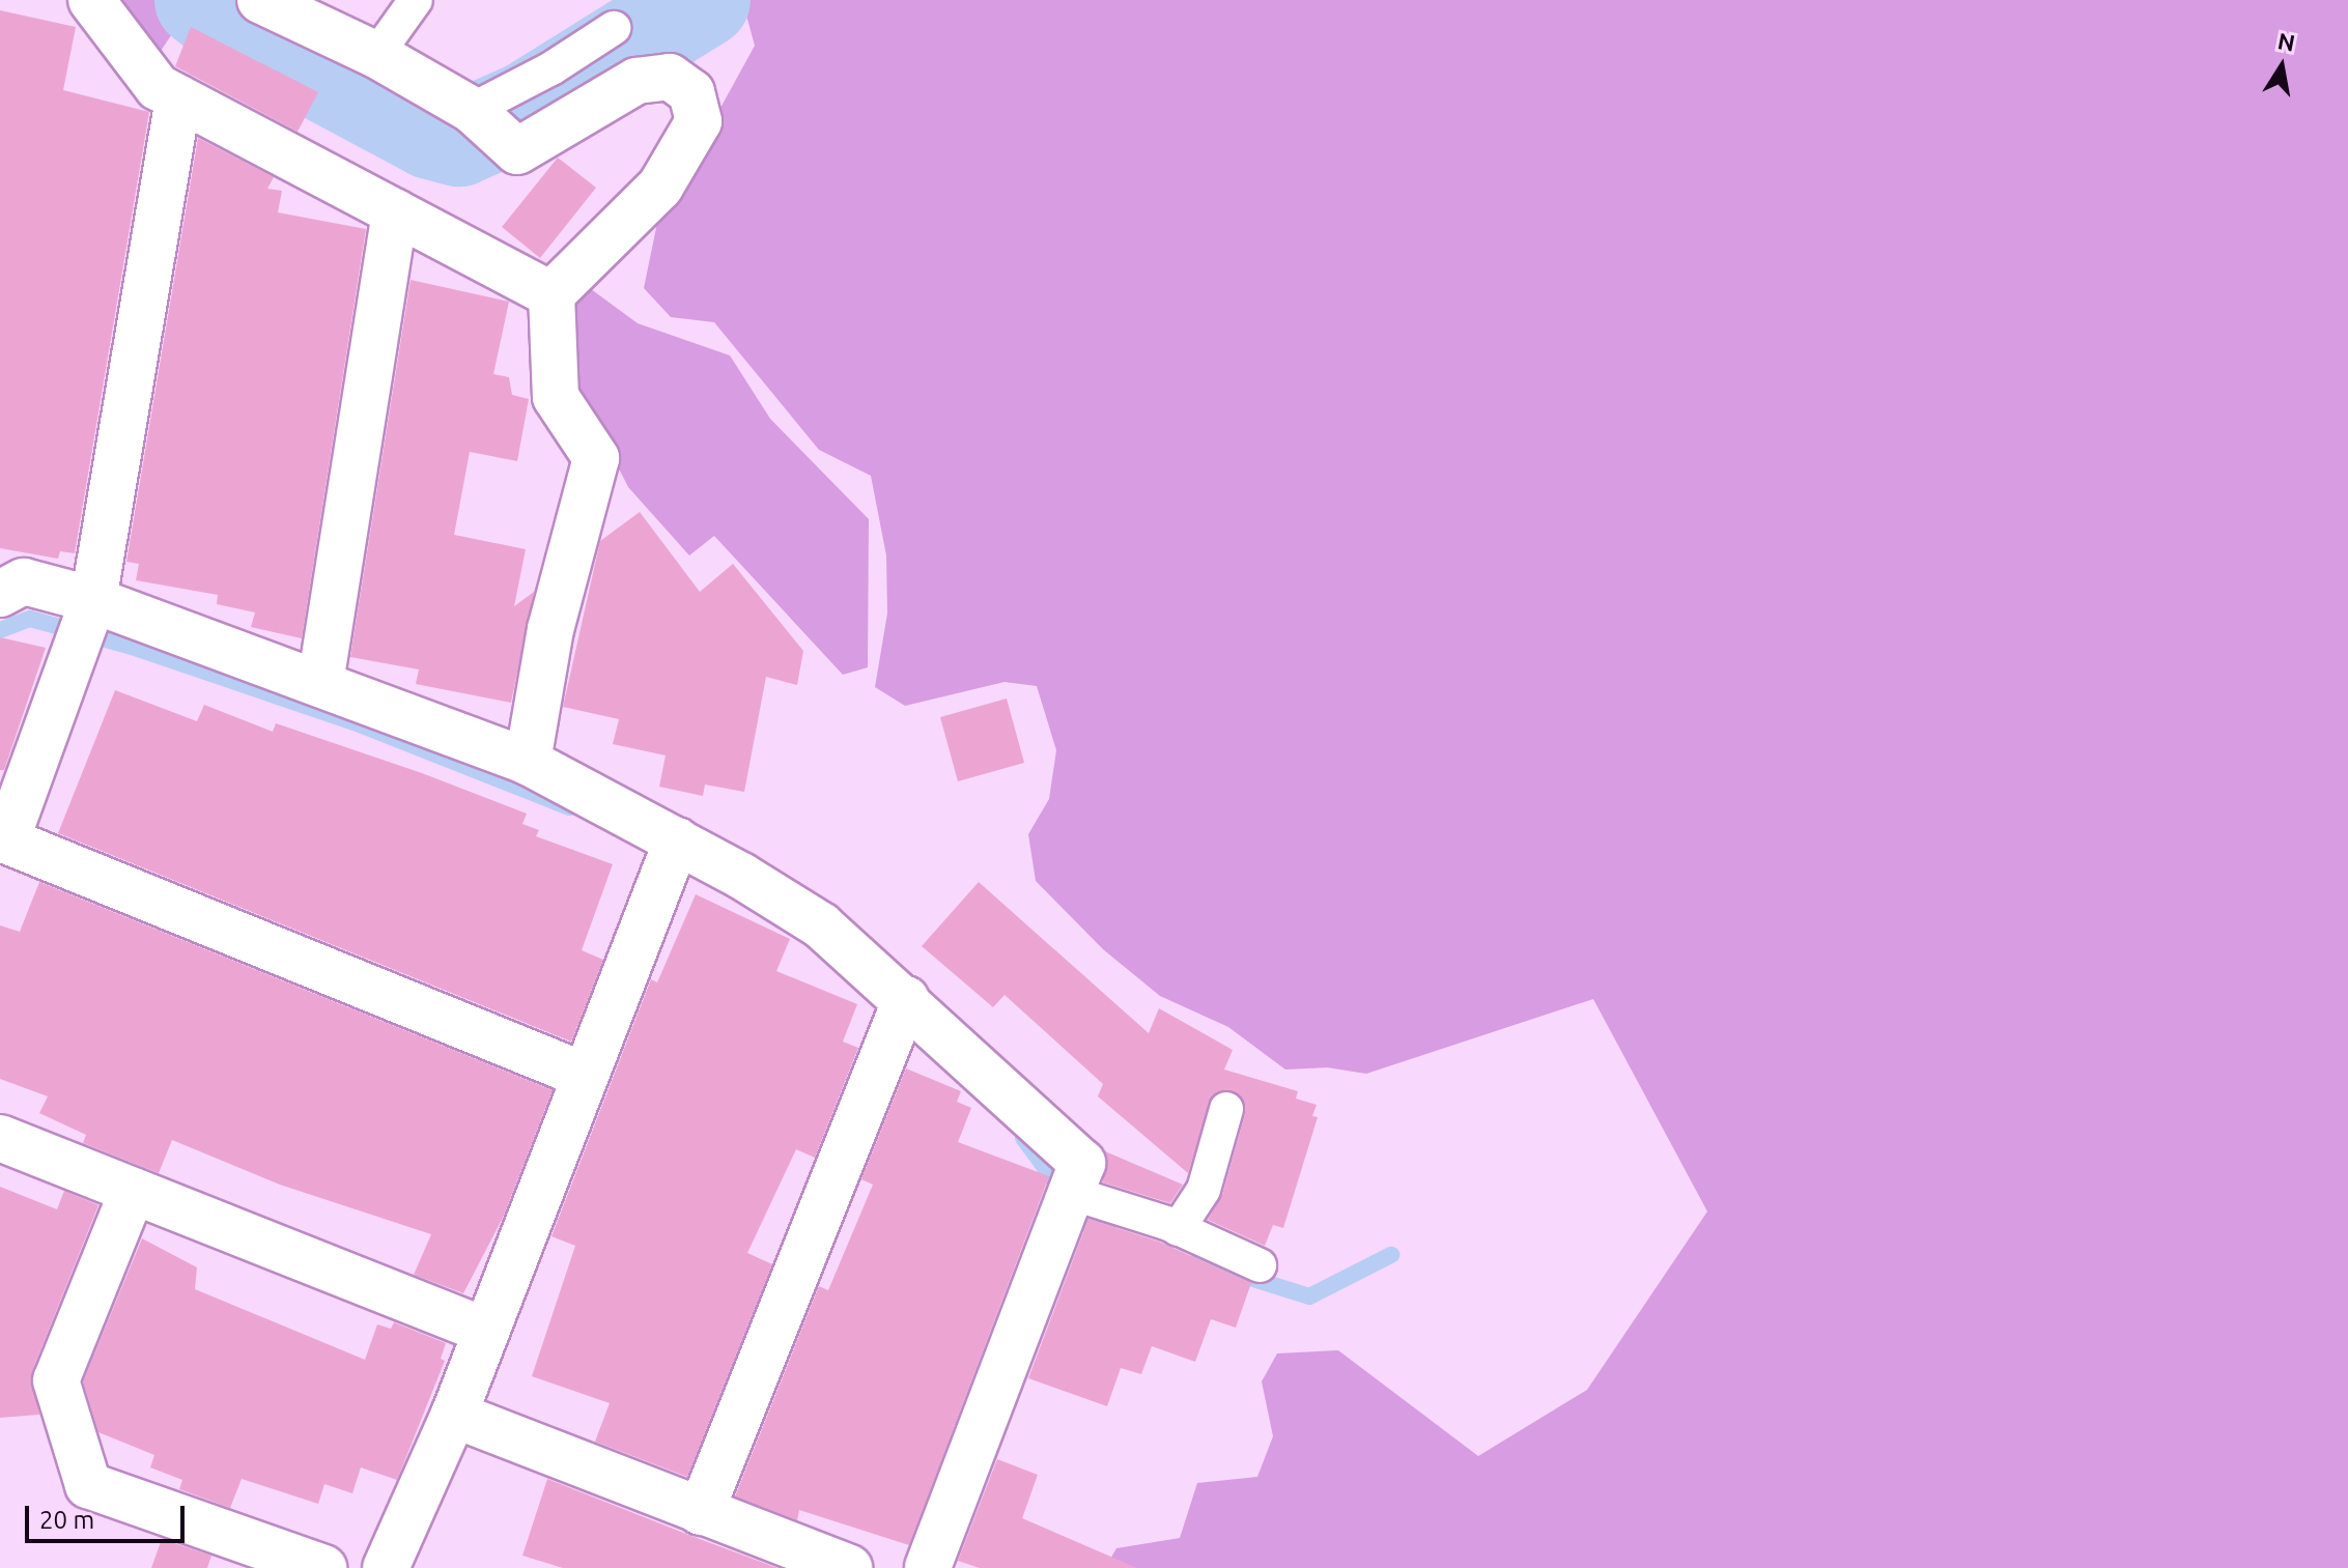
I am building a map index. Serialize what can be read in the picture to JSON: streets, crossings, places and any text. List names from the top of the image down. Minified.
{"scale_bar":"20 m","north":"top"}
